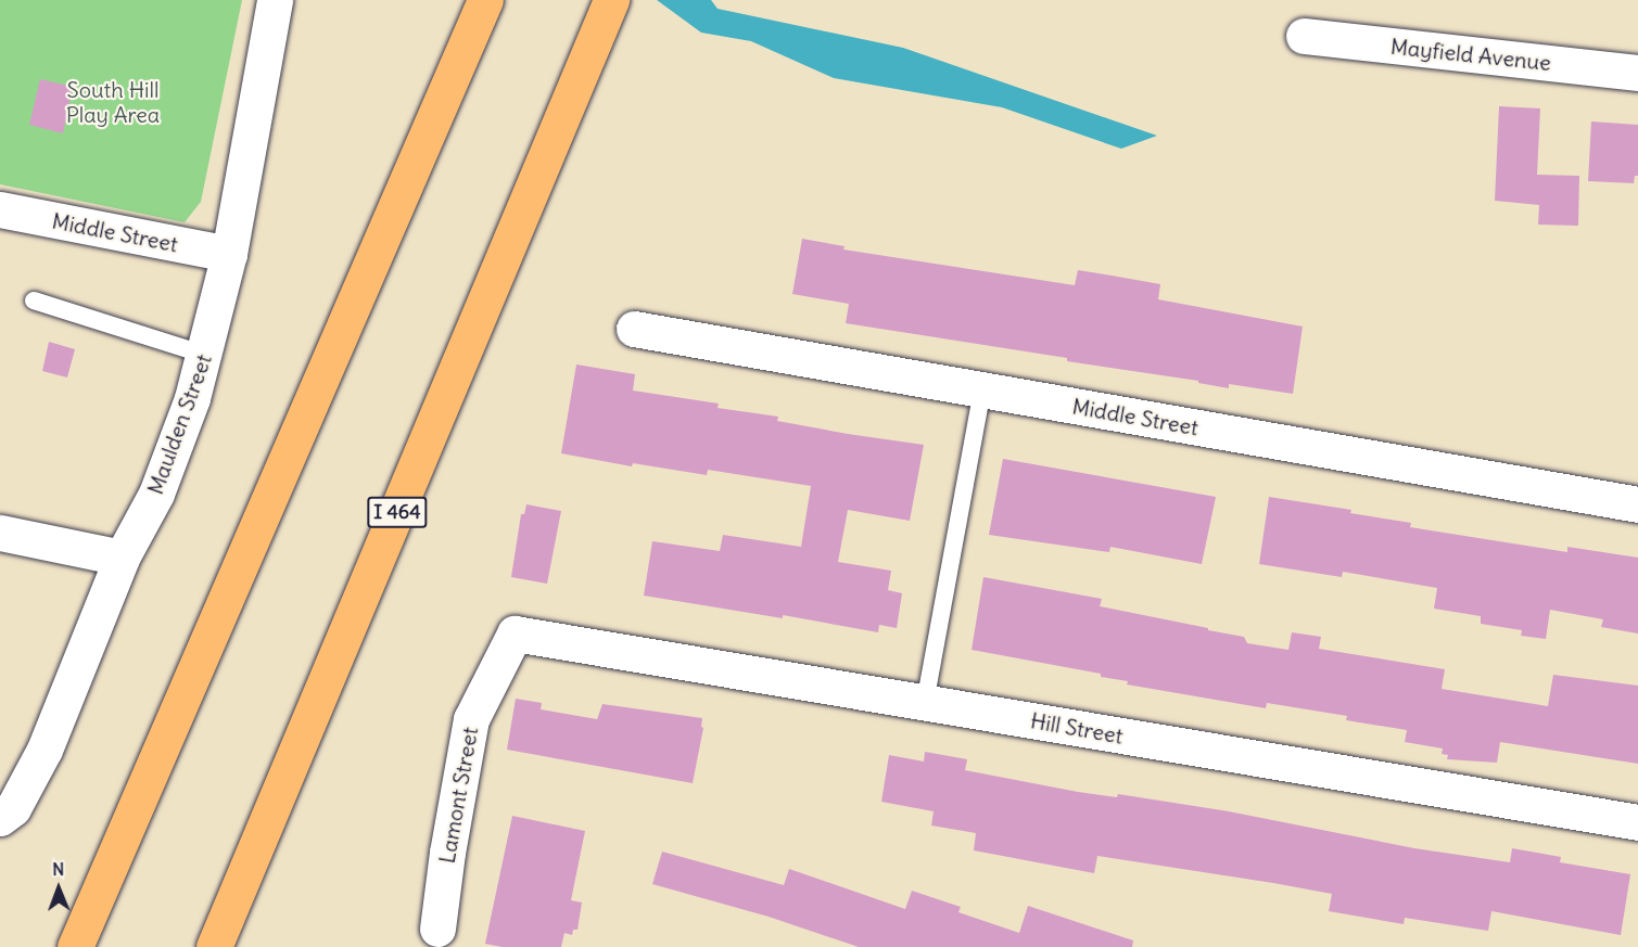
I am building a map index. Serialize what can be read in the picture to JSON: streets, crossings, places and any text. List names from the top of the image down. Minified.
{"streets":{"highway":["I 464"],"street":["Mayfield Avenue","Middle Street","Maulden Street","Hill Street","Lamont Street"]},"crossings":[["Middle Street","Maulden Street"],["Hill Street","Lamont Street"]],"parks":["South Hill Play Area"],"north":"top"}
